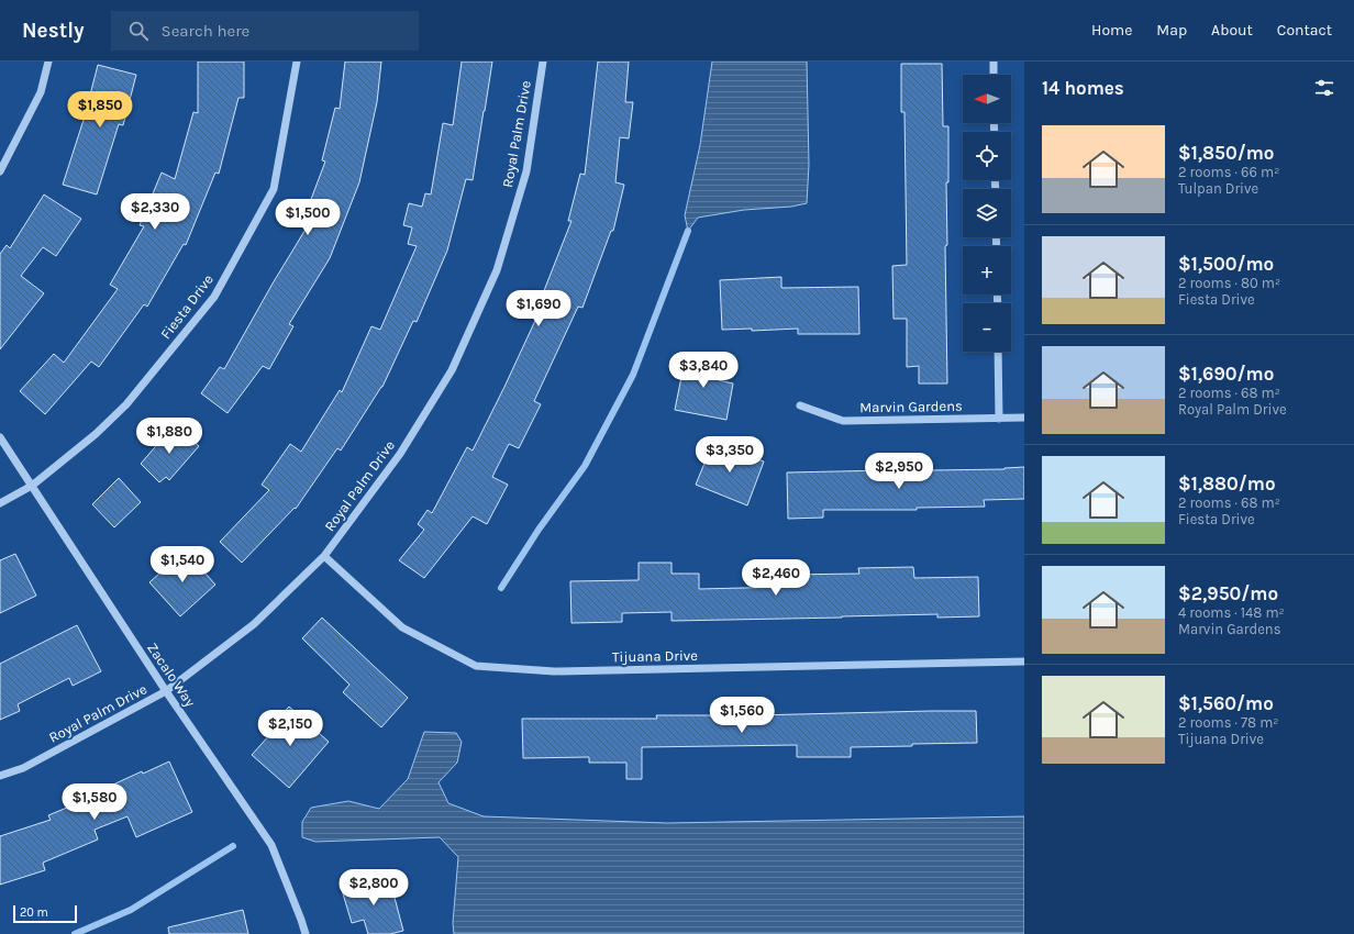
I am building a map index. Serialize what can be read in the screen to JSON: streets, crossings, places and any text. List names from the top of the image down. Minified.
{"streets":{"street":["Royal Palm Drive","Fiesta Drive","Marvin Gardens","Tijuana Drive","Zacalo Way"]},"crossings":[["Royal Palm Drive","Tijuana Drive"],["Royal Palm Drive","Zacalo Way"],["Fiesta Drive","Zacalo Way"]],"scale_bar":"20 m","north":"left","page":{"header":"Nestly","search":"Search here","nav":["Home","Map","About","Contact"],"heading":"14 homes","map_buttons":["+","−"],"price":["$1,850","$2,330","$1,500","$1,690","$3,840","$1,880","$3,350","$2,950","$1,540","$2,460","$1,560","$2,150","$1,580","$2,800"],"list":[{"name":"$1,850/mo","note":"2 rooms · 66 m² · Tulpan Drive"},{"name":"$1,500/mo","note":"2 rooms · 80 m² · Fiesta Drive"},{"name":"$1,690/mo","note":"2 rooms · 68 m² · Royal Palm Drive"},{"name":"$1,880/mo","note":"2 rooms · 68 m² · Fiesta Drive"},{"name":"$2,950/mo","note":"4 rooms · 148 m² · Marvin Gardens"},{"name":"$1,560/mo","note":"2 rooms · 78 m² · Tijuana Drive"}],"scale":"20 m"}}
